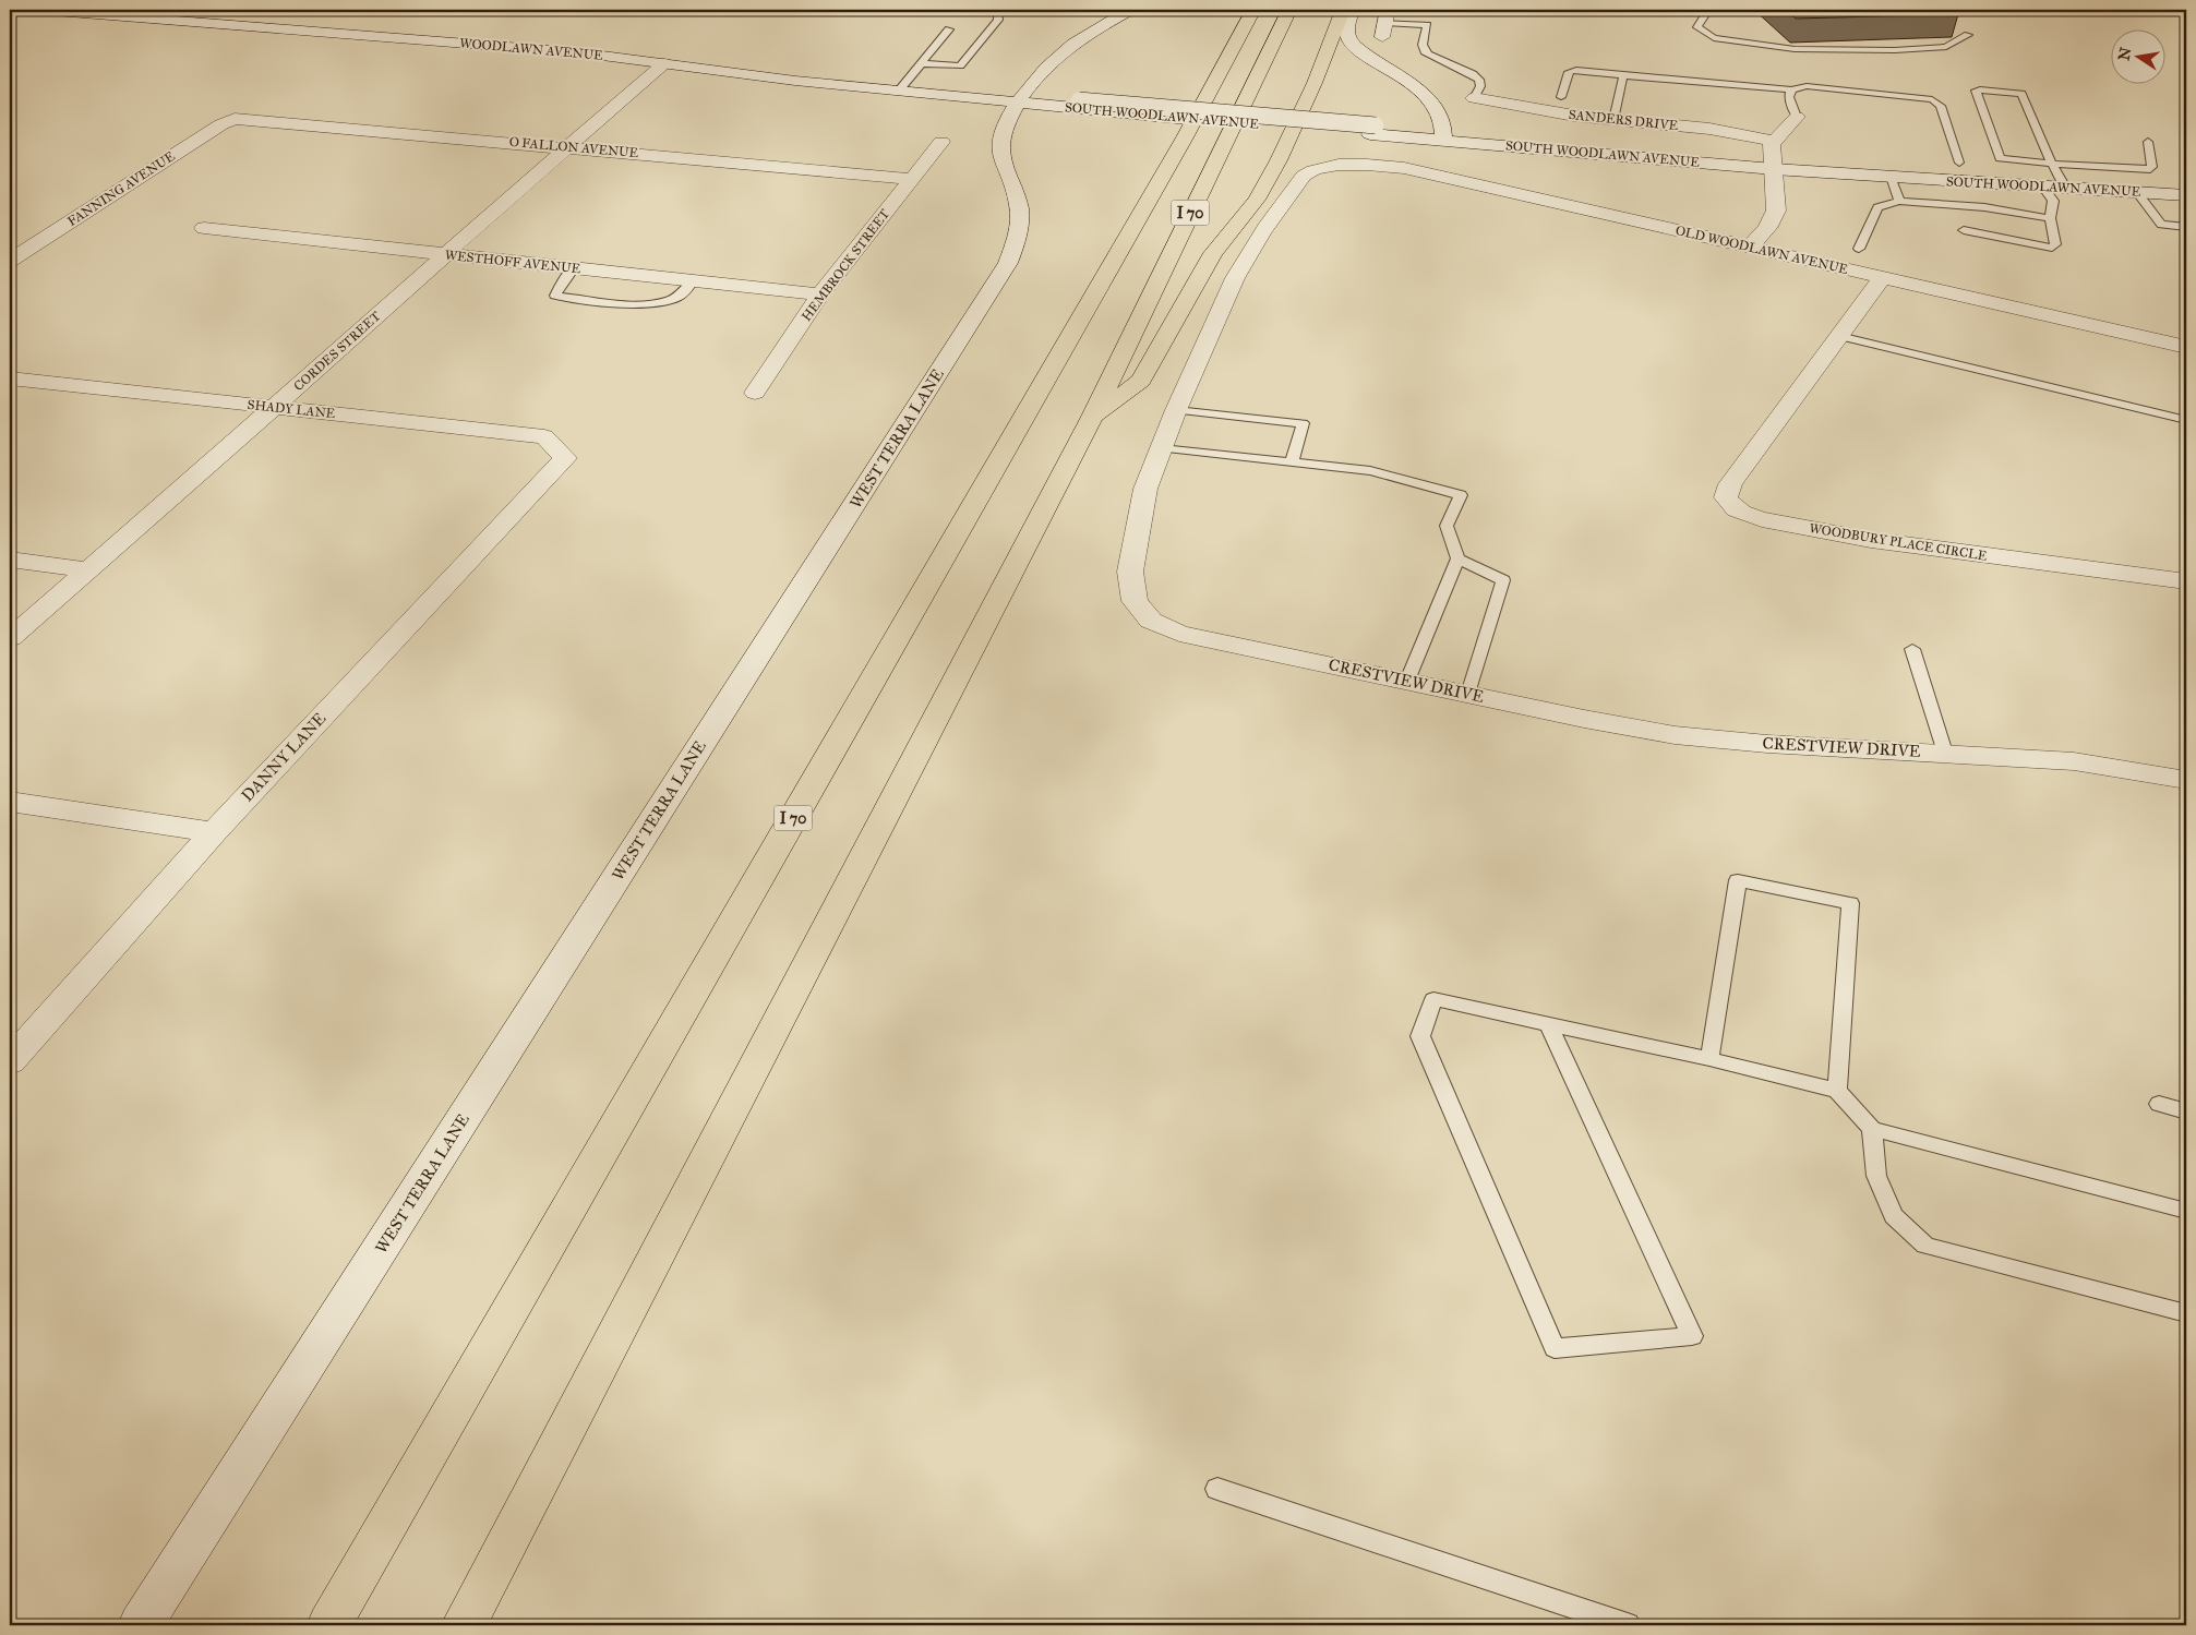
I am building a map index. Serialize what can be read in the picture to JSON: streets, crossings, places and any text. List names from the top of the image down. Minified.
{"streets":{"highway":["I 70"],"street":["WOODLAWN AVENUE","SOUTH WOODLAWN AVENUE","SANDERS DRIVE","O FALLON AVENUE","FANNING AVENUE","OLD WOODLAWN AVENUE","WESTHOFF AVENUE","HEMBROCK STREET","CORDES STREET","SHADY LANE","WEST TERRA LANE","WOODBURY PLACE CIRCLE","CRESTVIEW DRIVE","DANNY LANE"]},"crossings":[["WOODLAWN AVENUE","SOUTH WOODLAWN AVENUE"],["WOODLAWN AVENUE","CORDES STREET"],["WOODLAWN AVENUE","WEST TERRA LANE"],["SOUTH WOODLAWN AVENUE","WEST TERRA LANE"],["O FALLON AVENUE","FANNING AVENUE"],["O FALLON AVENUE","HEMBROCK STREET"],["O FALLON AVENUE","CORDES STREET"],["OLD WOODLAWN AVENUE","WOODBURY PLACE CIRCLE"],["OLD WOODLAWN AVENUE","CRESTVIEW DRIVE"],["WESTHOFF AVENUE","HEMBROCK STREET"],["WESTHOFF AVENUE","CORDES STREET"],["CORDES STREET","SHADY LANE"],["SHADY LANE","DANNY LANE"]],"north":"left"}
